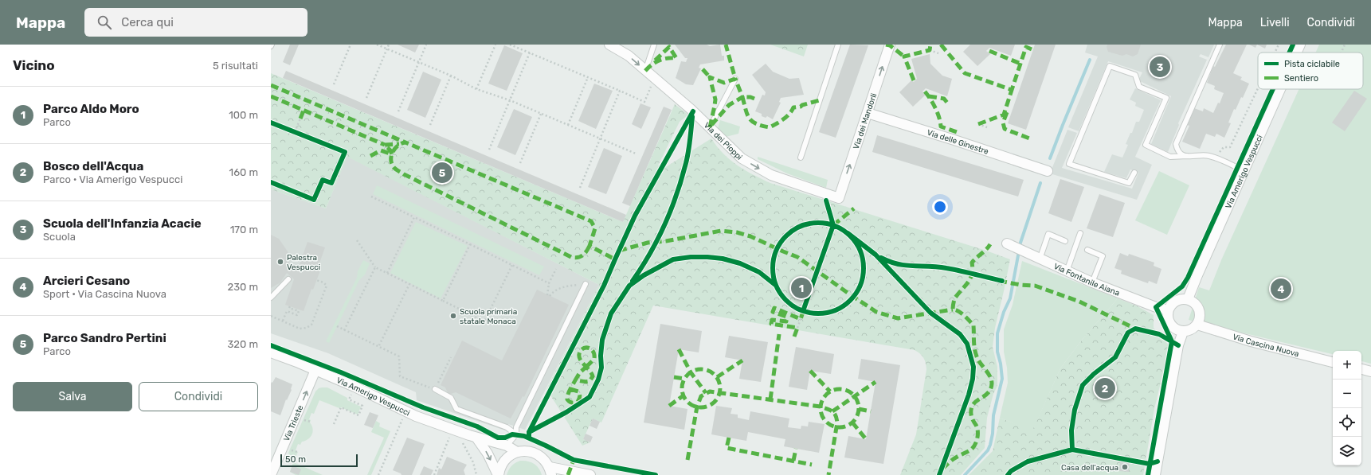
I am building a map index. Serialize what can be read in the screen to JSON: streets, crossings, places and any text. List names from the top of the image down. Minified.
{"streets":{"street":["Via dei Mandorli","Via dei Pioppi","Via delle Ginestre","Via Amerigo Vespucci","Via Fontanile Aiana","Via Cascina Nuova","Via Trieste"]},"crossings":[["Via dei Mandorli","Via dei Pioppi"],["Via dei Mandorli","Via delle Ginestre"],["Via Amerigo Vespucci","Via Fontanile Aiana"],["Via Amerigo Vespucci","Via Cascina Nuova"],["Via Amerigo Vespucci","Via Trieste"],["Via Fontanile Aiana","Via Cascina Nuova"]],"one_way":["Via dei Mandorli","Via dei Pioppi","Via Trieste"],"places":["Palestra Vespucci","Scuola primaria statale Monaca","Casa dell'acqua"],"legend":["Pista ciclabile","Sentiero"],"scale_bar":"50 m","page":{"header":"Mappa","search":"Cerca qui","nav":["Mappa","Livelli","Condividi"],"heading":["Vicino","5 risultati"],"pins":["3","5","1","4","2"],"list":[{"mark":"1","name":"Parco Aldo Moro","note":"Parco","value":"100 m"},{"mark":"2","name":"Bosco dell'Acqua","note":"Parco · Via Amerigo Vespucci","value":"160 m"},{"mark":"3","name":"Scuola dell'Infanzia Acacie","note":"Scuola","value":"170 m"},{"mark":"4","name":"Arcieri Cesano","note":"Sport · Via Cascina Nuova","value":"230 m"},{"mark":"5","name":"Parco Sandro Pertini","note":"Parco","value":"320 m"}],"map_buttons":["+","−"],"buttons":["Salva","Condividi"],"scale":"50 m"}}
